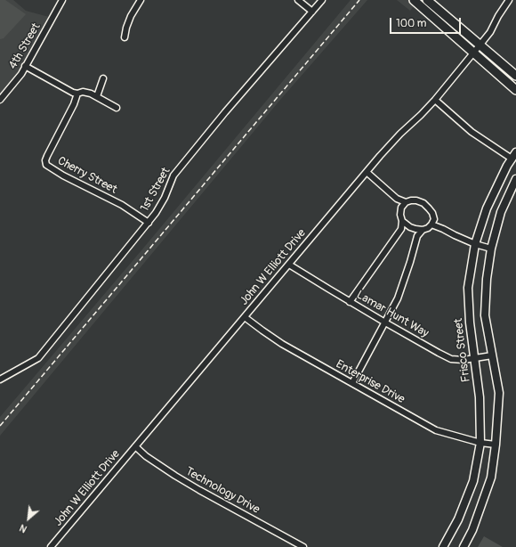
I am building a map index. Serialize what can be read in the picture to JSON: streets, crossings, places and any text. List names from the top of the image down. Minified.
{"streets":{"street":["4th Street","Cherry Street","1st Street","John W Elliott Drive","Lamar Hunt Way","Frisco Street","Enterprise Drive","Technology Drive"]},"crossings":[["Cherry Street","1st Street"],["John W Elliott Drive","Lamar Hunt Way"],["John W Elliott Drive","Enterprise Drive"],["John W Elliott Drive","Technology Drive"],["Lamar Hunt Way","Frisco Street"],["Frisco Street","Enterprise Drive"]],"scale_bar":"100 m","north":"bottom left"}
